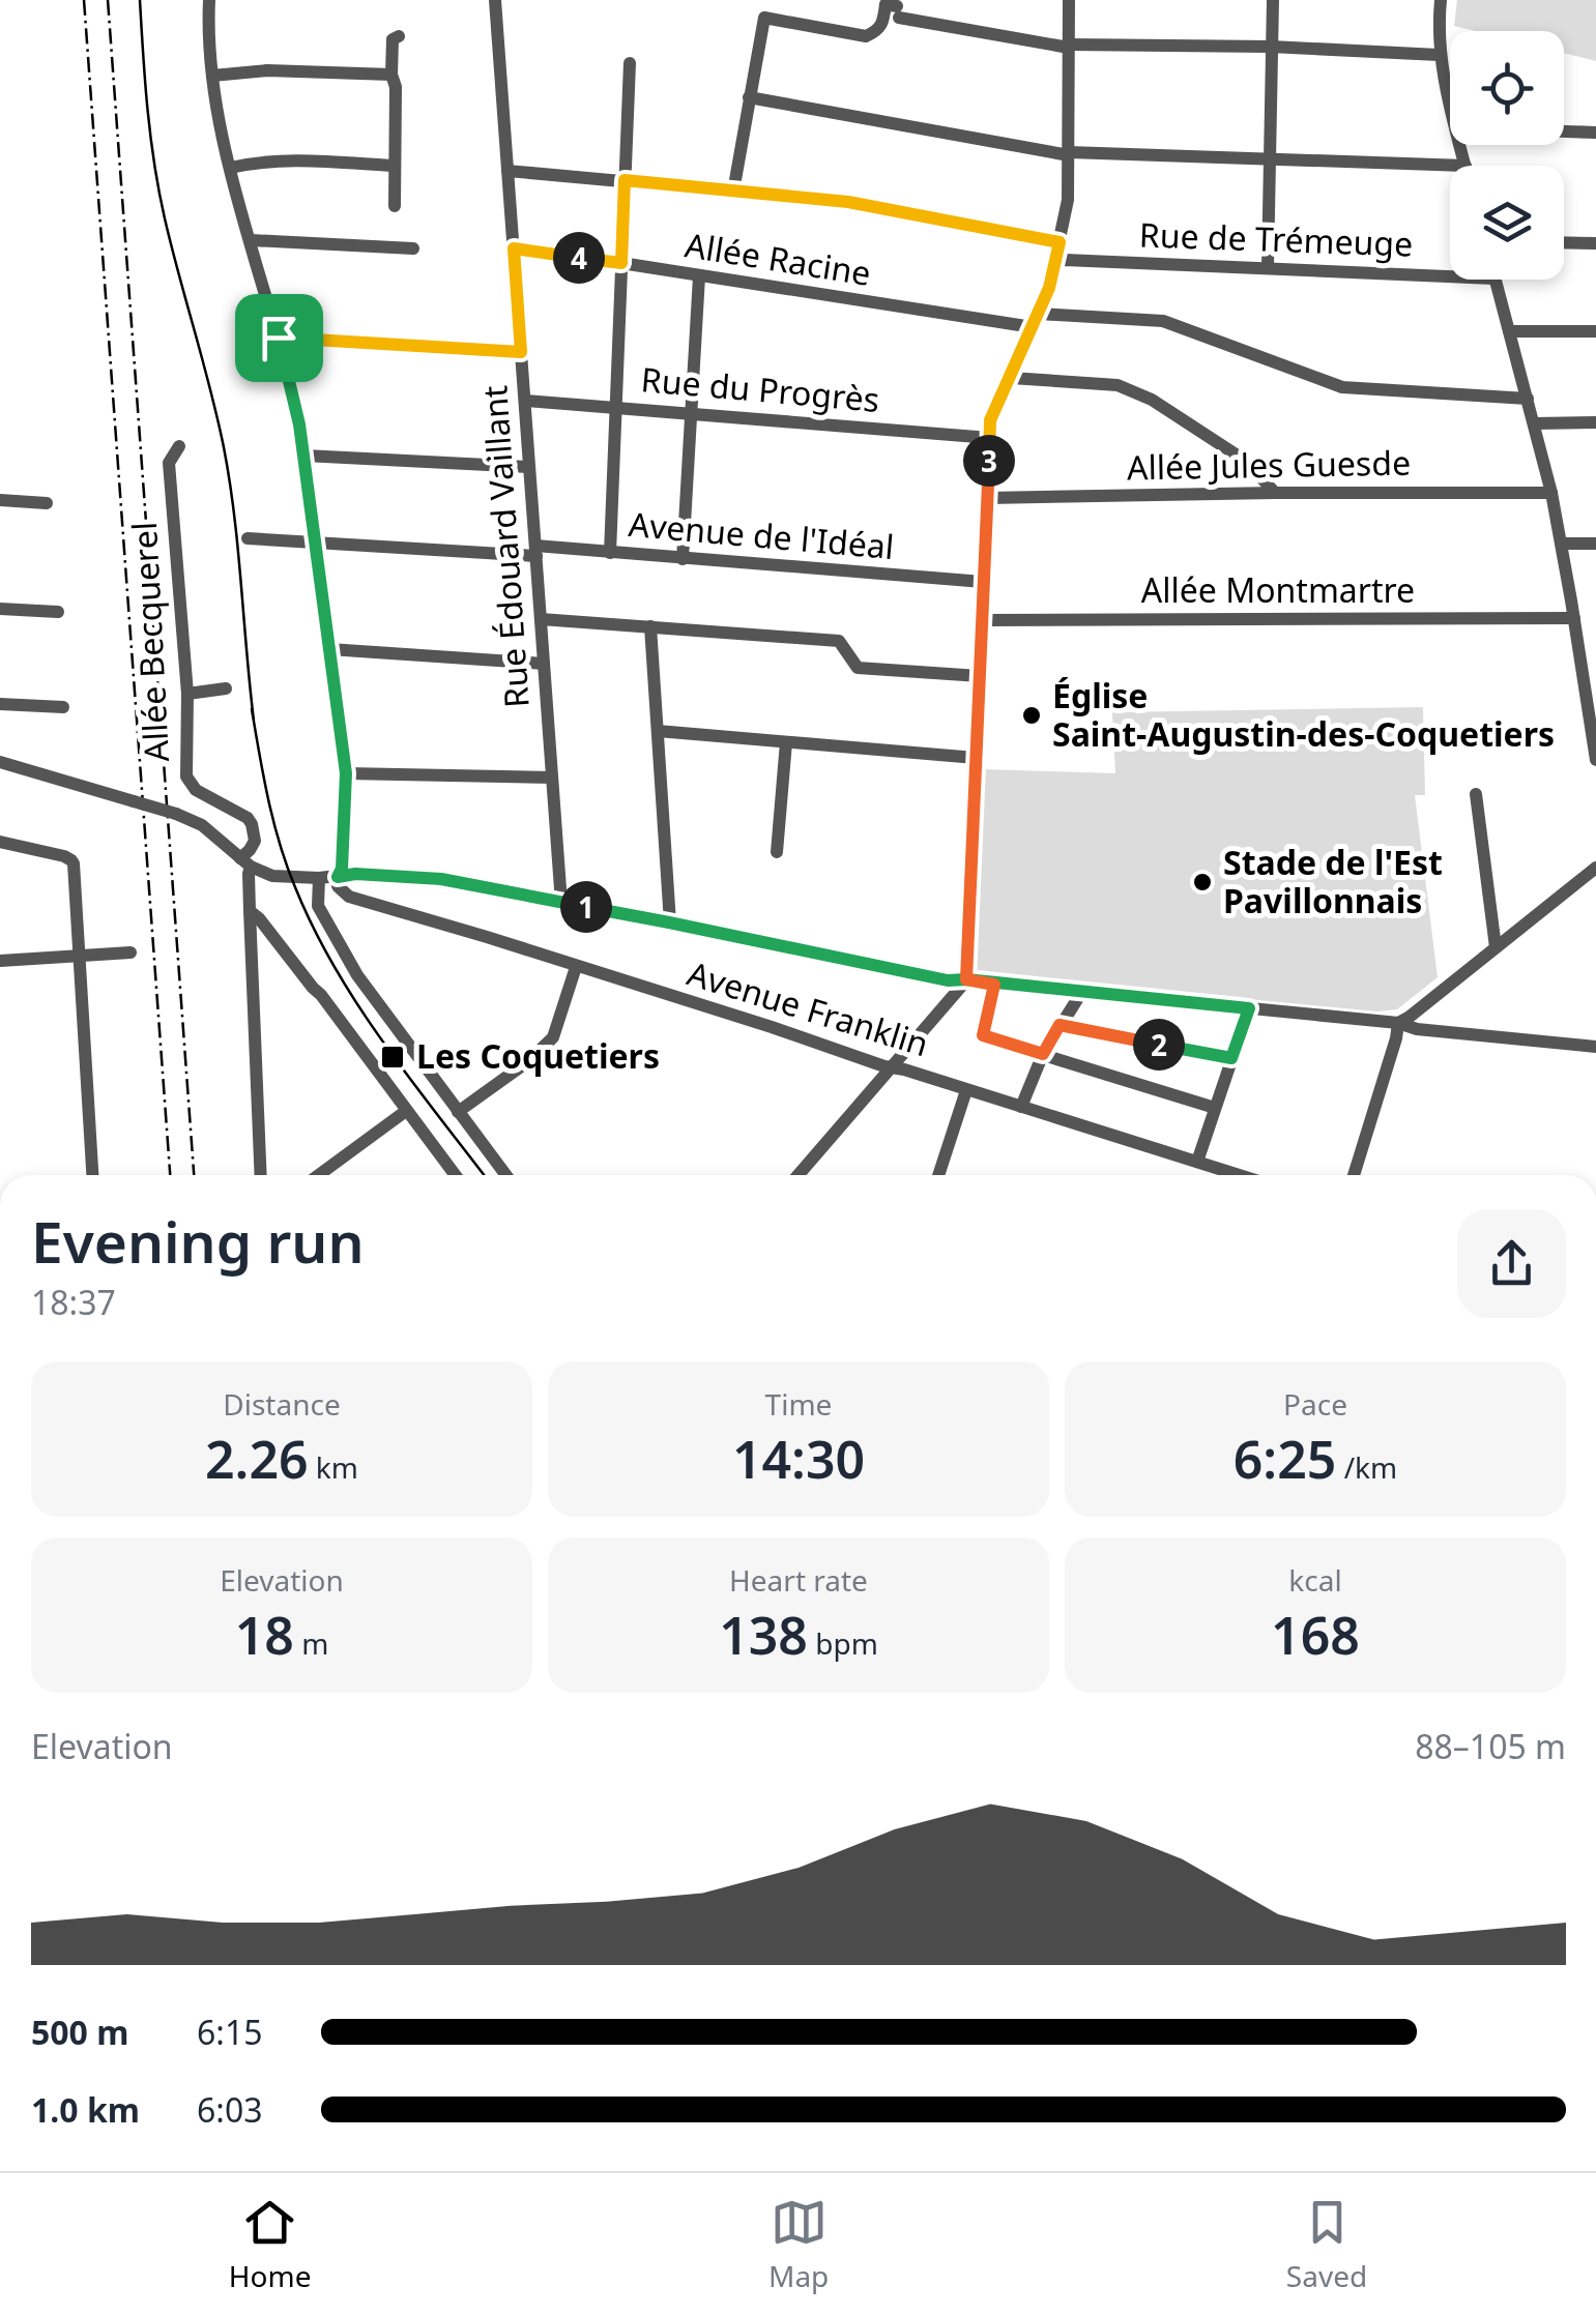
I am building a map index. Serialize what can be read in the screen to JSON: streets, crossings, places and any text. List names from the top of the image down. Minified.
{"streets":{"street":["Rue de Trémeuge","Allée Racine","Rue du Progrès","Allée Jules Guesde","Avenue de l'Idéal","Rue Édouard Vaillant","Allée Montmartre","Allée Becquerel","Avenue Franklin"]},"crossings":[["Allée Racine","Rue Édouard Vaillant"],["Rue du Progrès","Rue Édouard Vaillant"],["Avenue de l'Idéal","Rue Édouard Vaillant"]],"places":{"other":["Église Saint-Augustin-des-Coquetiers","Stade de l'Est Pavillonnais"],"transit":["Les Coquetiers"]},"page":{"pins":["4","3","1","2"],"heading":["Evening run","18:37"],"stats":[["Distance","2.26 km"],["Time","14:30"],["Pace","6:25 /km"],["Elevation","18 m"],["Heart rate","138 bpm"],["kcal","168"]],"chart":["Elevation","88–105 m"],"list":[{"name":"500 m","note":"6:15"},{"name":"1.0 km","note":"6:03"}],"tabs":["Home","Map","Saved"]}}
